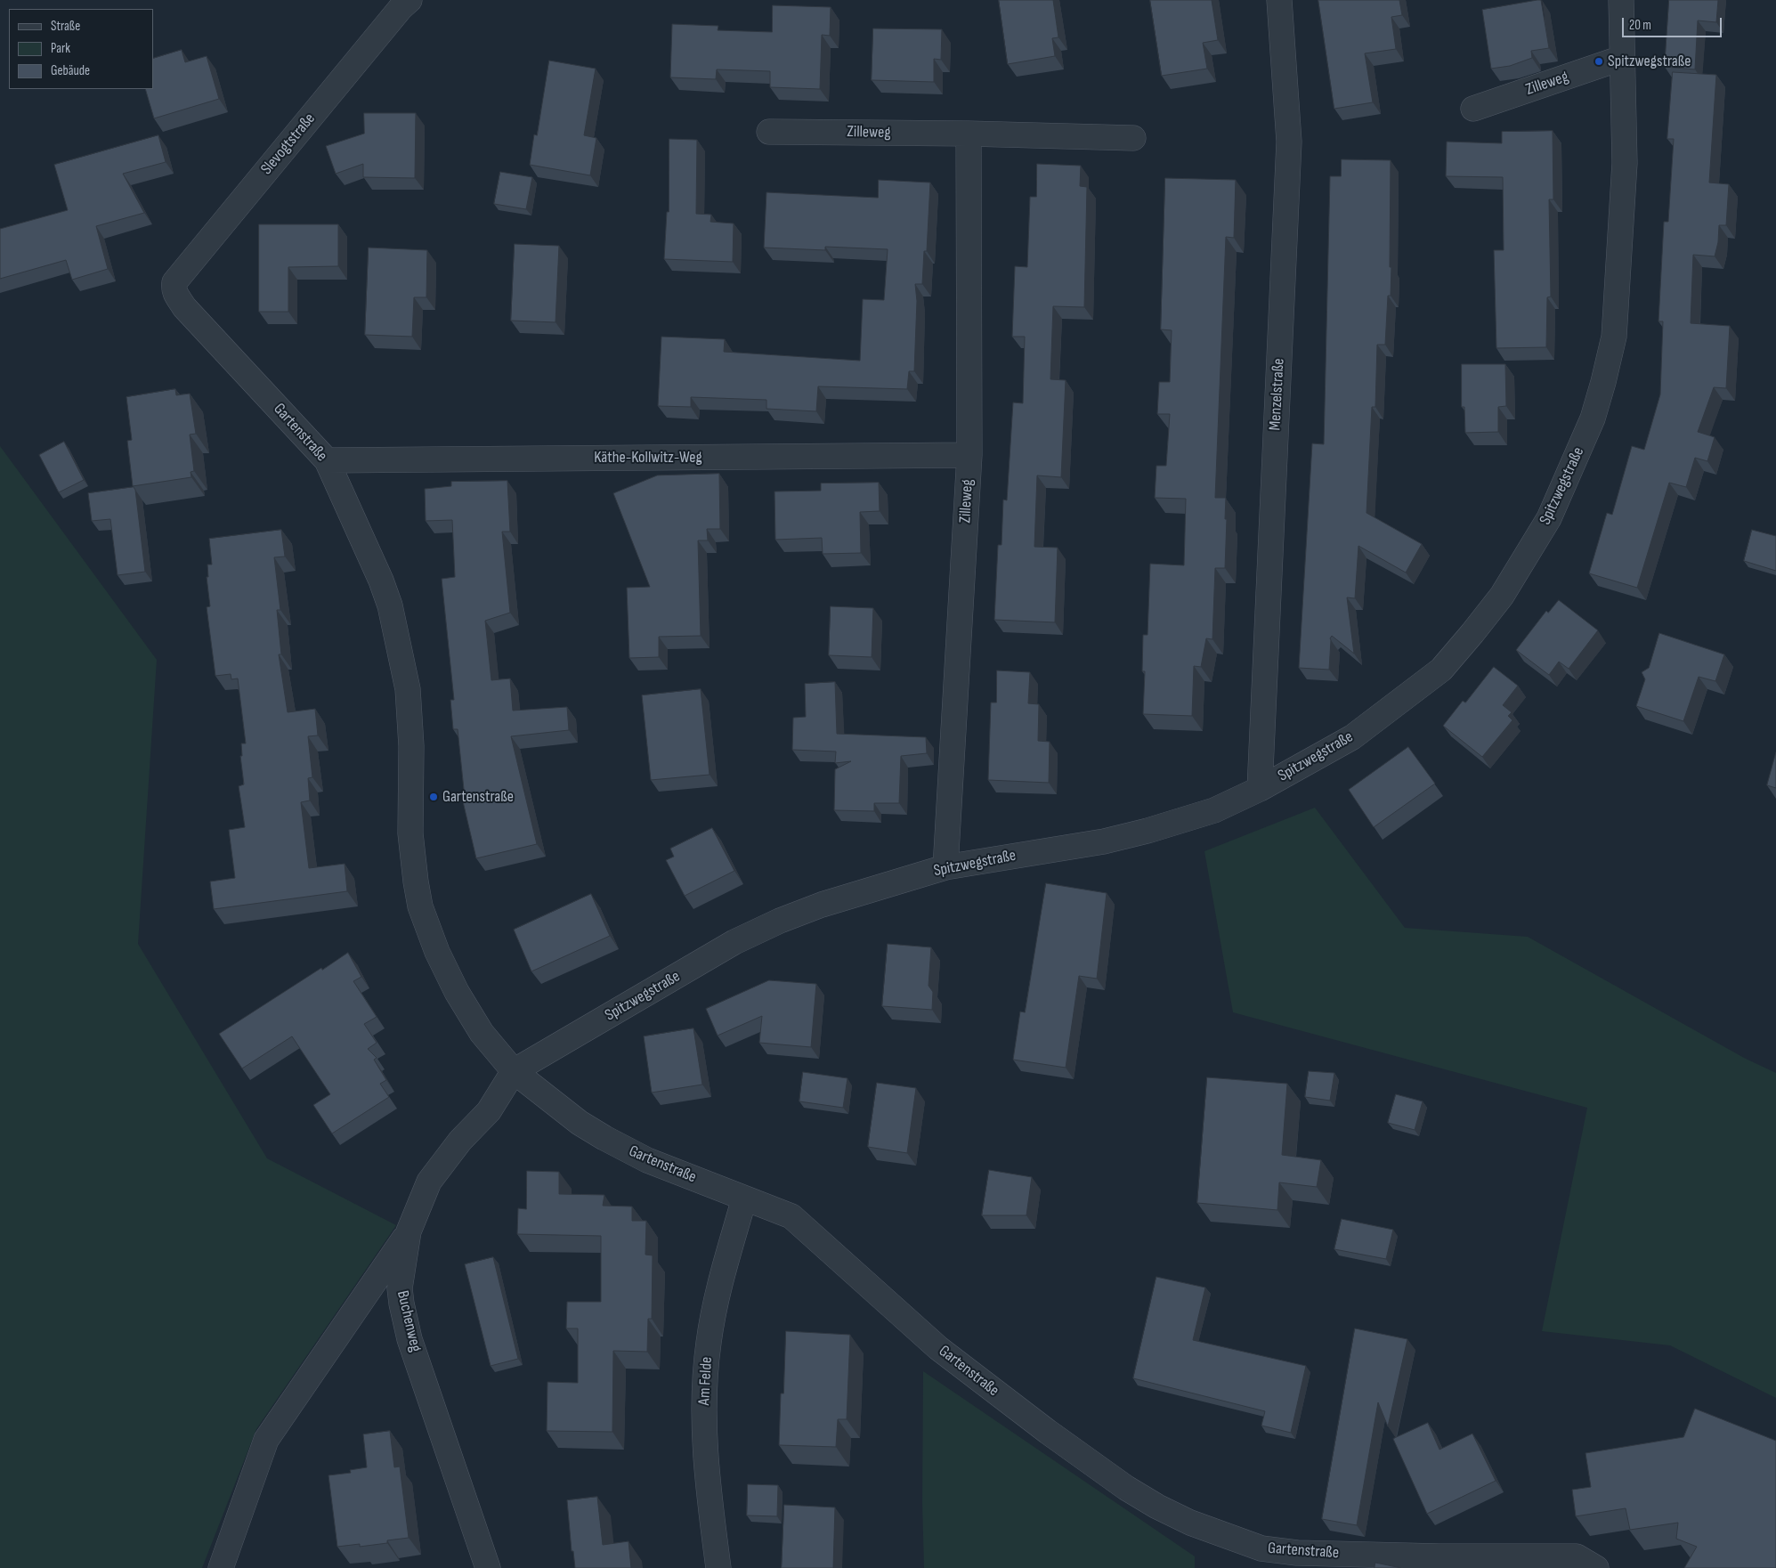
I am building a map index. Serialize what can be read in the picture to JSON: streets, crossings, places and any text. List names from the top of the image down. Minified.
{"streets":{"street":["Zilleweg","Slevogtstraße","Menzelstraße","Gartenstraße","Käthe-Kollwitz-Weg","Spitzwegstraße","Buchenweg","Am Felde"]},"crossings":[["Zilleweg","Käthe-Kollwitz-Weg"],["Zilleweg","Spitzwegstraße"],["Slevogtstraße","Gartenstraße"],["Menzelstraße","Spitzwegstraße"],["Gartenstraße","Käthe-Kollwitz-Weg"],["Gartenstraße","Spitzwegstraße"],["Gartenstraße","Buchenweg"],["Gartenstraße","Am Felde"],["Spitzwegstraße","Buchenweg"]],"places":["Spitzwegstraße","Gartenstraße"],"legend":["Straße","Park","Gebäude"],"scale_bar":"20 m"}
